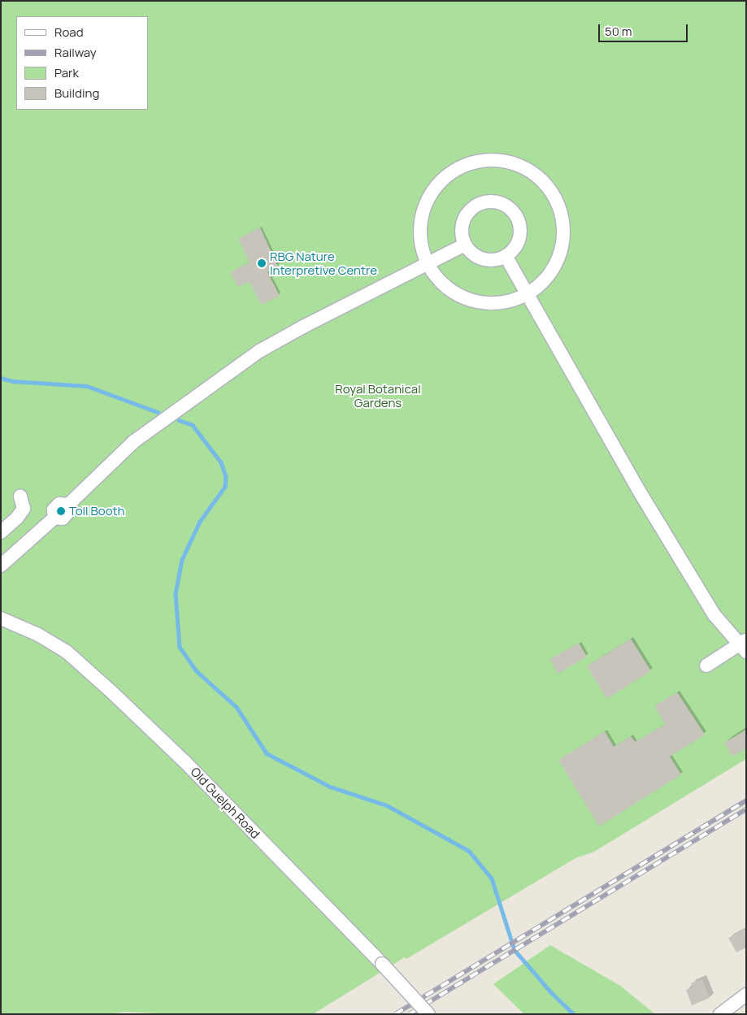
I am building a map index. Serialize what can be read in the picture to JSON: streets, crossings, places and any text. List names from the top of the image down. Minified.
{"streets":{"street":["Old Guelph Road"]},"parks":["Royal Botanical Gardens"],"places":["RBG Nature Interpretive Centre","Toll Booth"],"legend":["Road","Railway","Park","Building"],"scale_bar":"50 m"}
